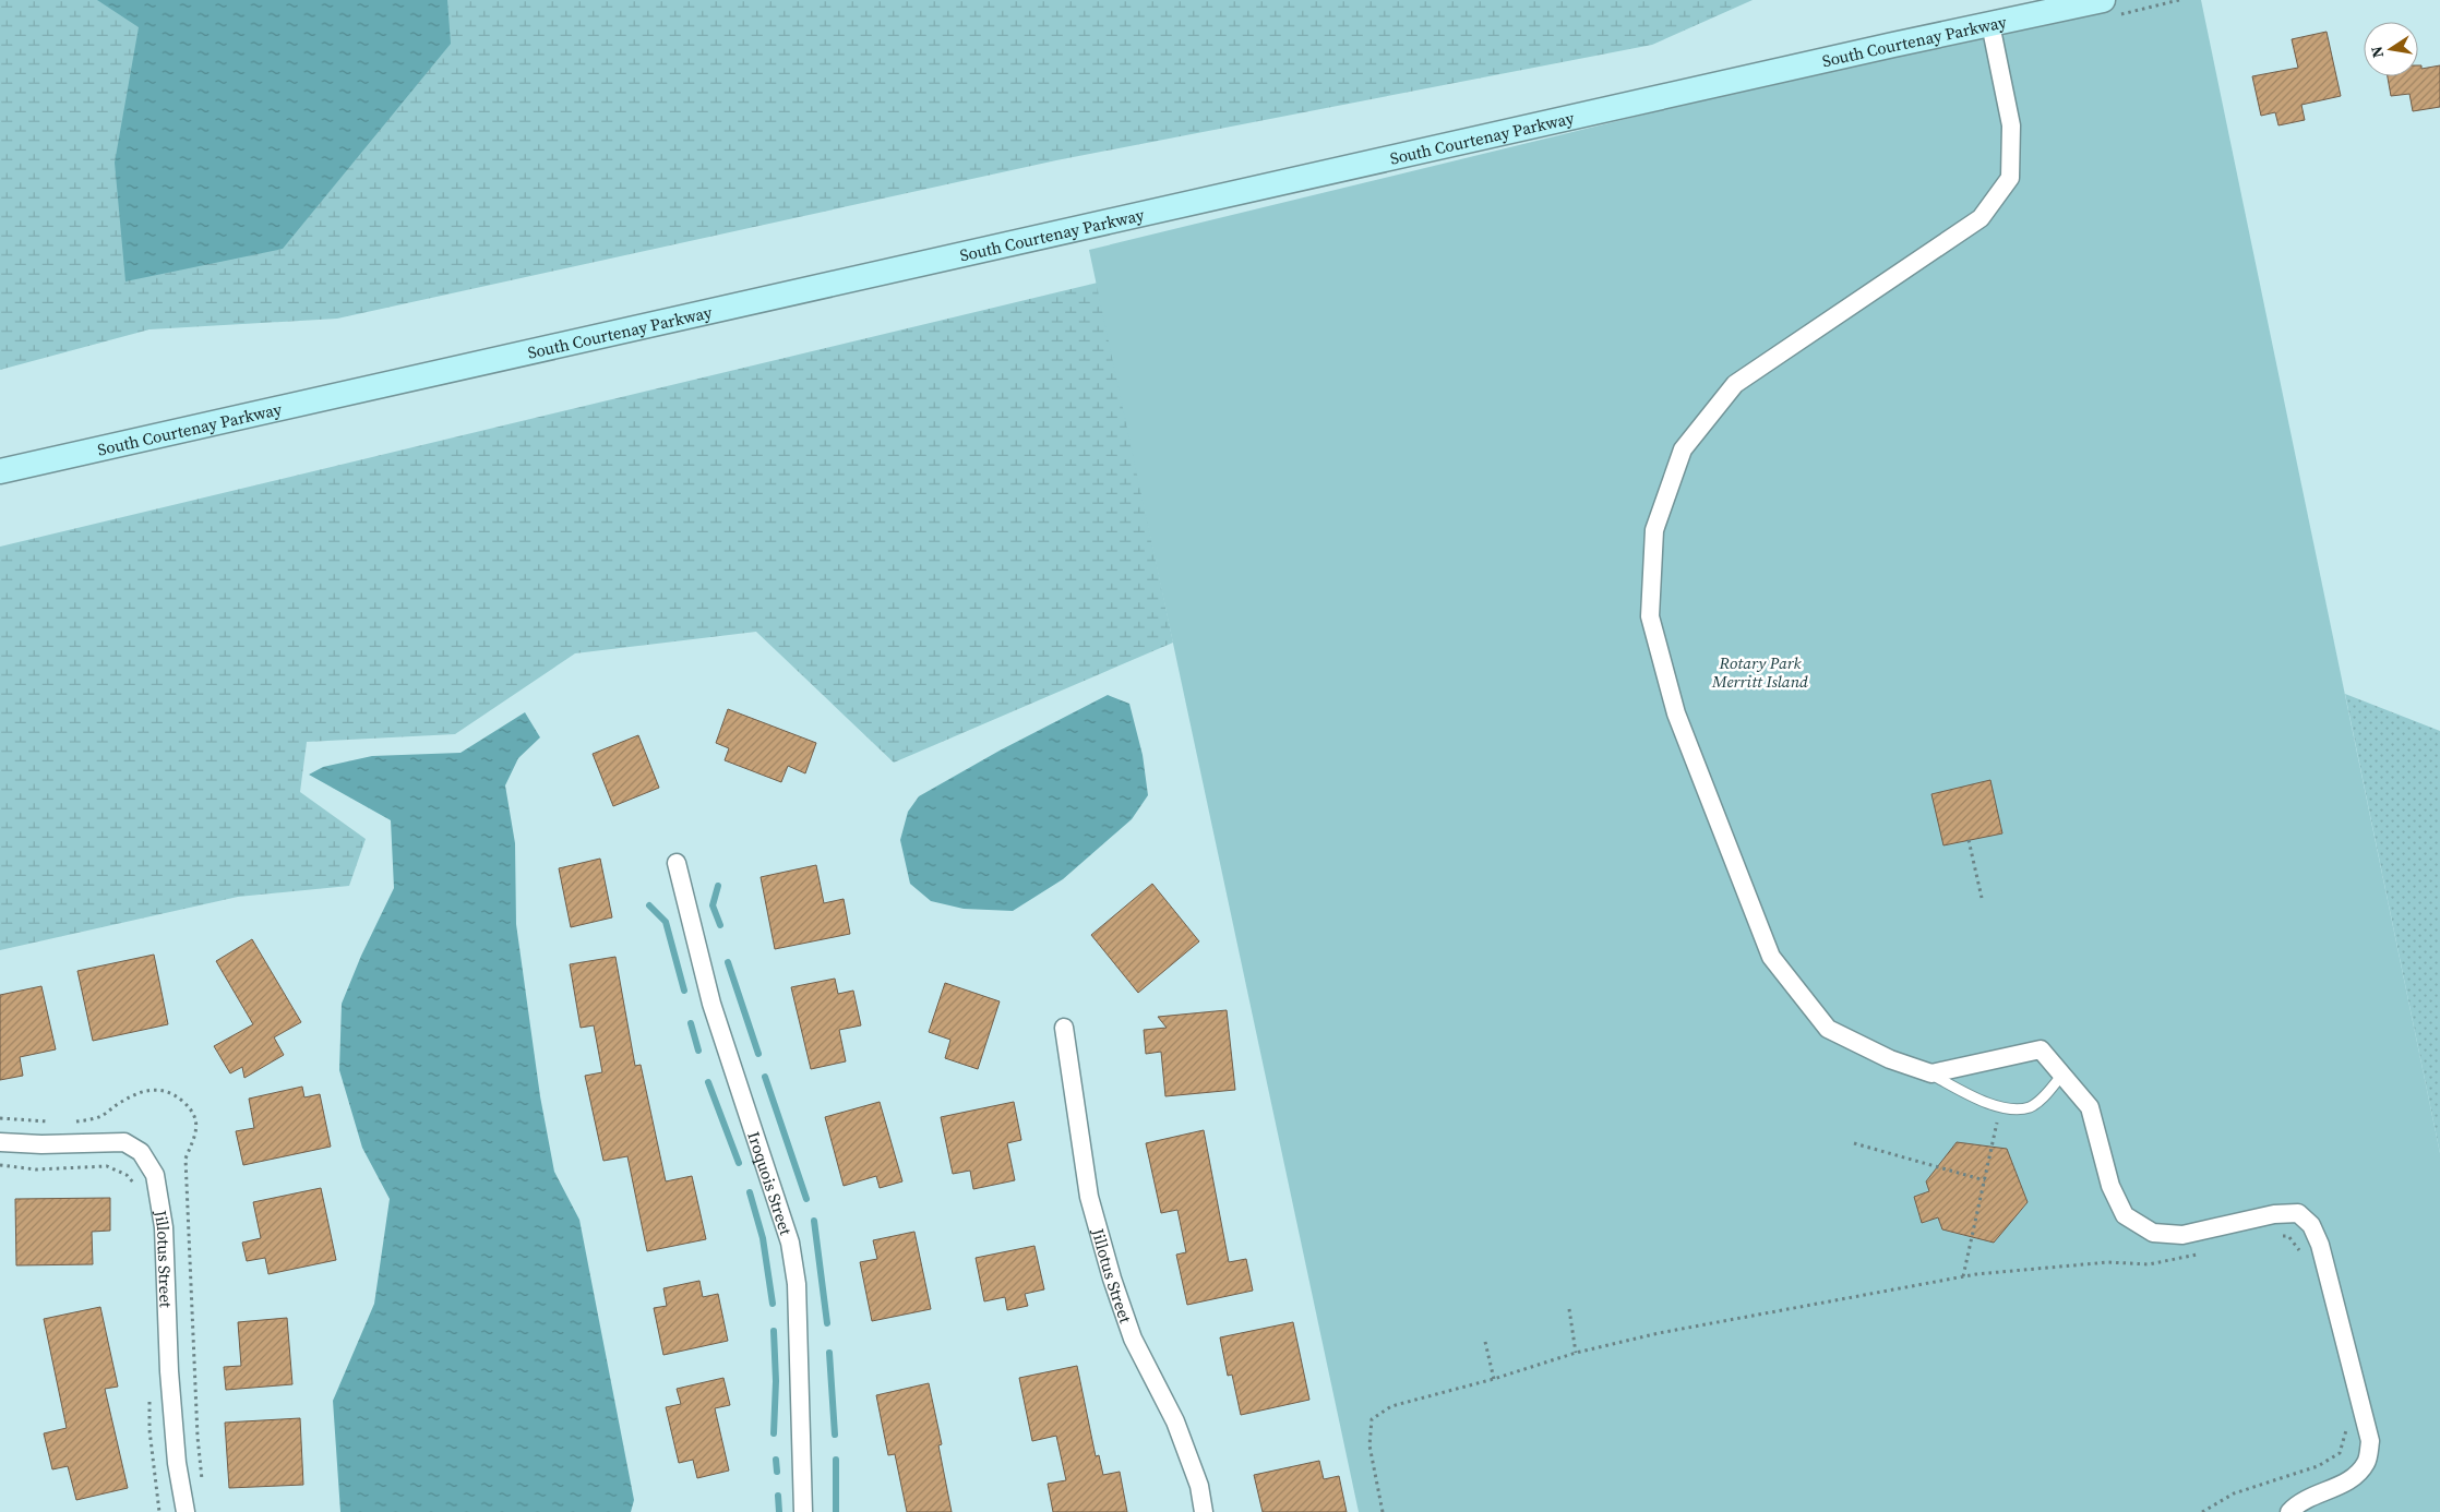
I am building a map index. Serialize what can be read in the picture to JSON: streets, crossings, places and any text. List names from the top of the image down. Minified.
{"streets":{"main road":["South Courtenay Parkway"],"street":["Iroquois Street","Jillotus Street"]},"parks":["Rotary Park Merritt Island"],"north":"left"}
